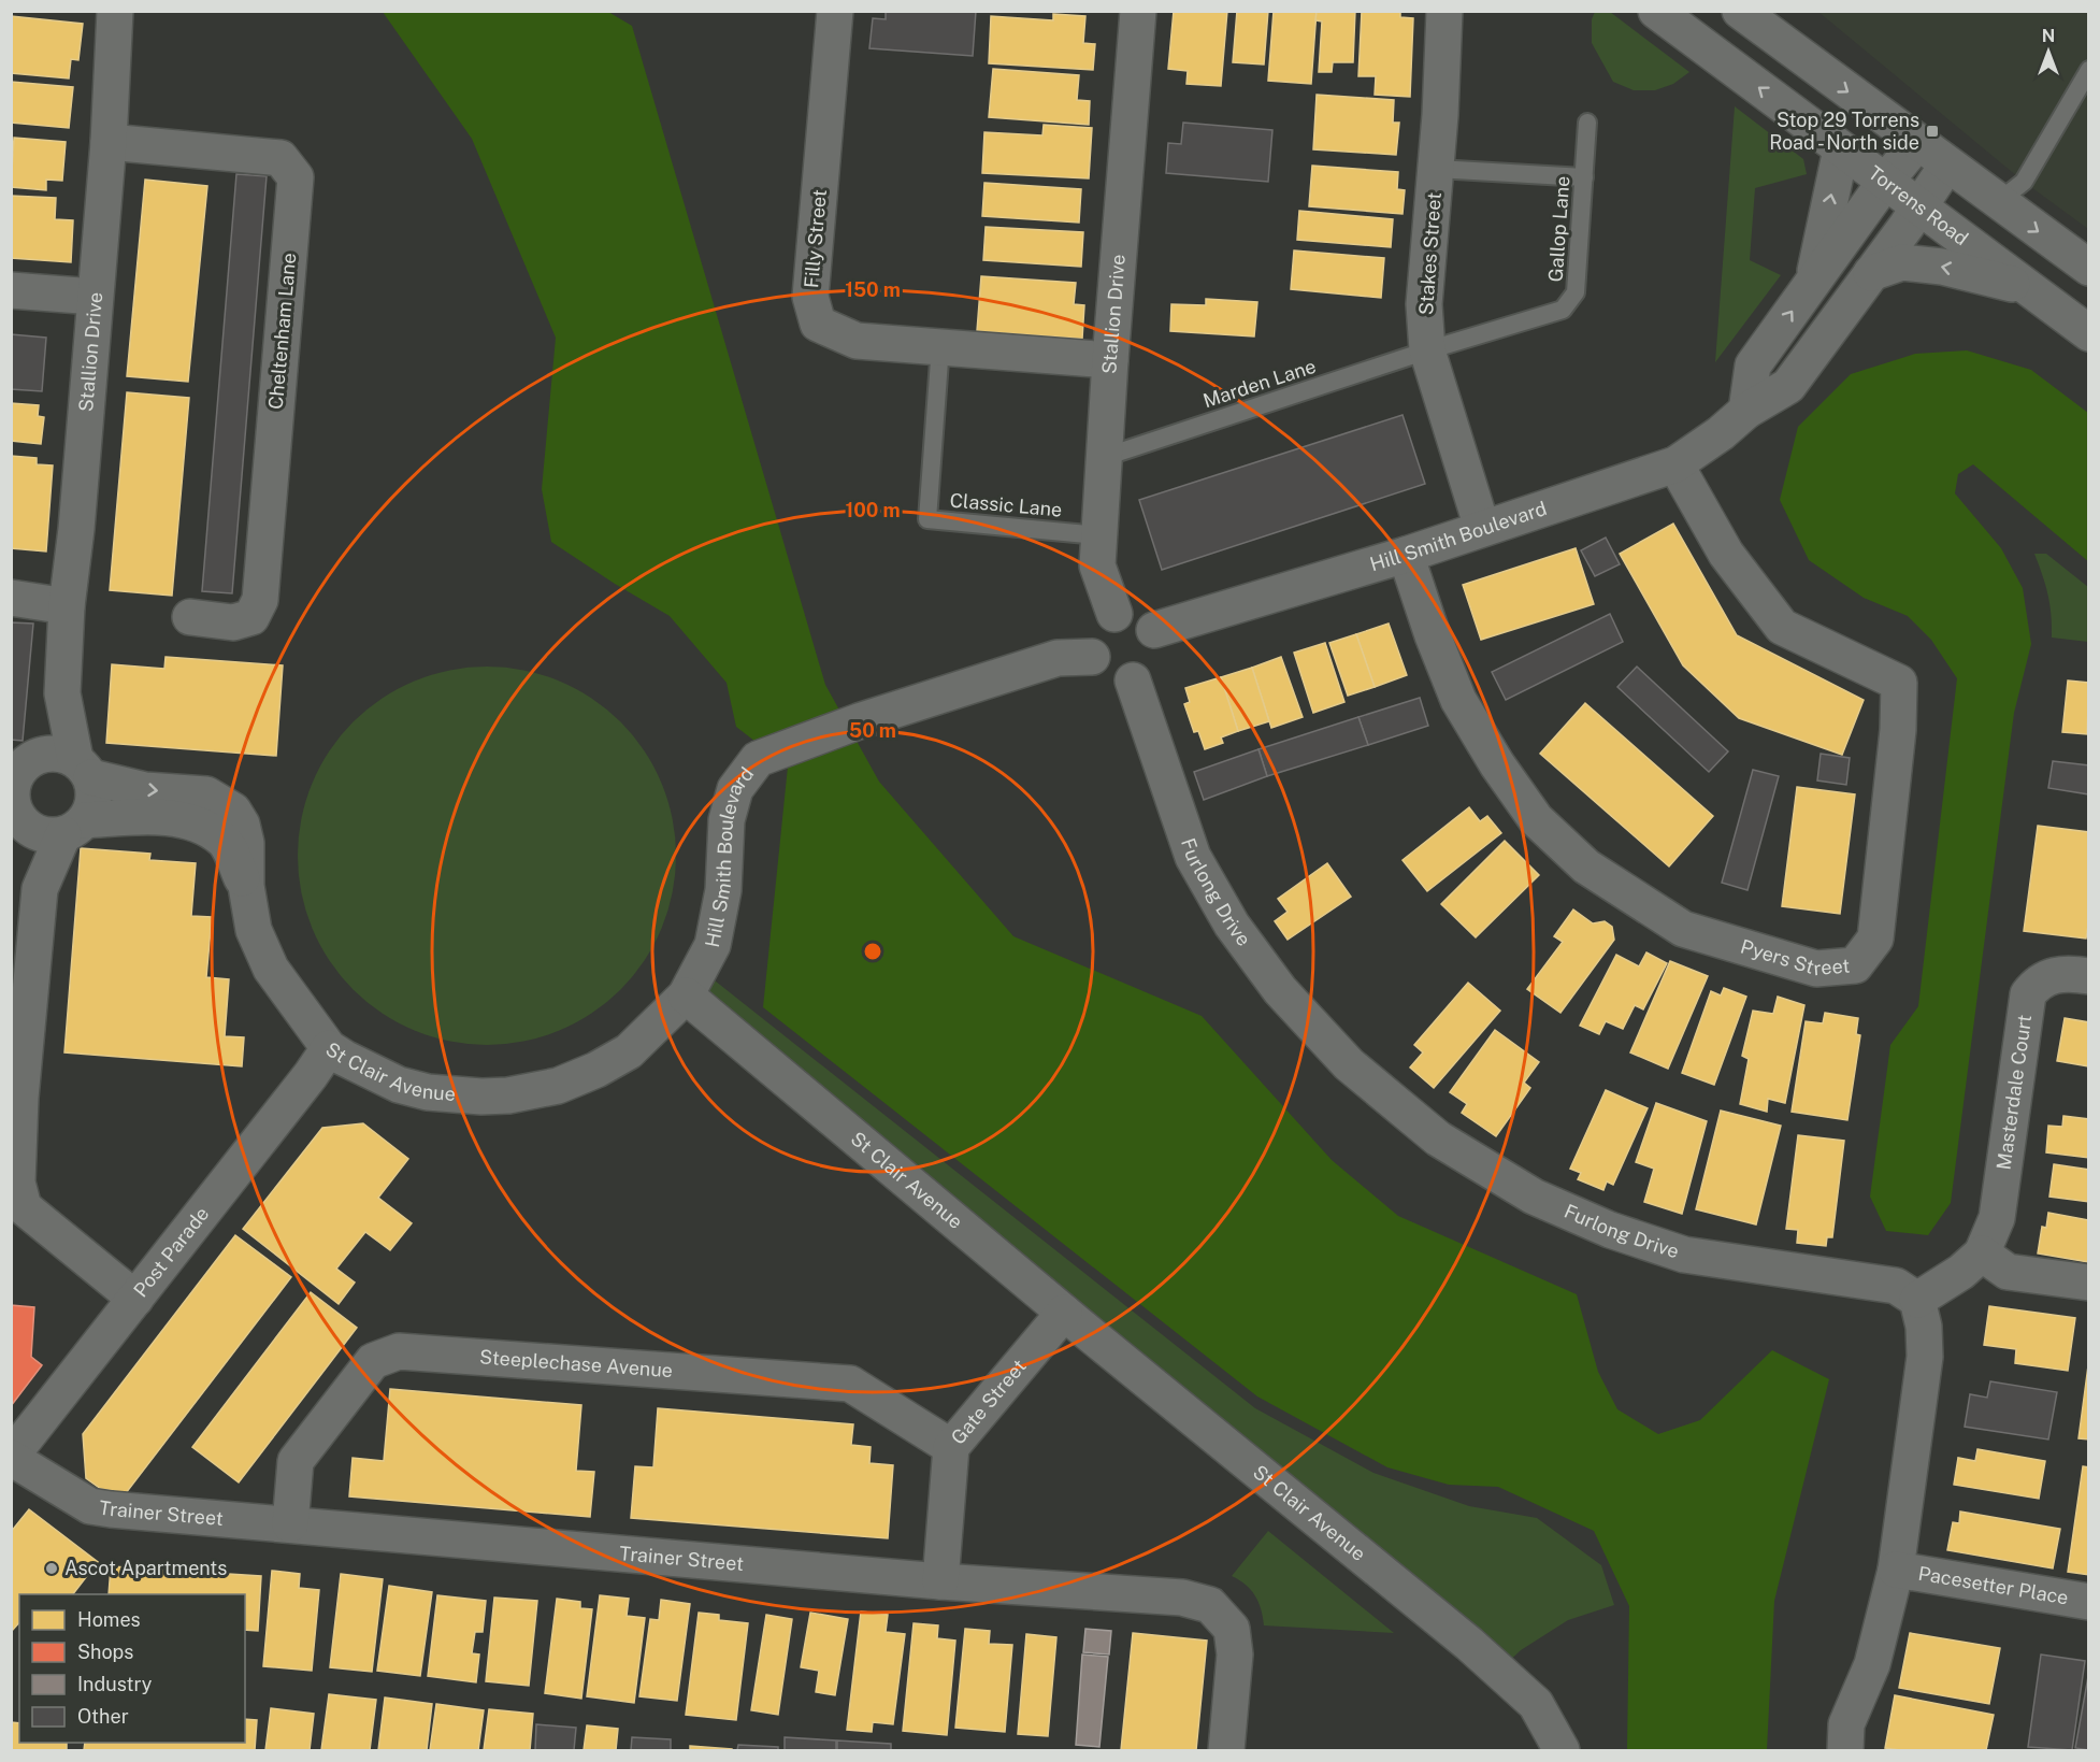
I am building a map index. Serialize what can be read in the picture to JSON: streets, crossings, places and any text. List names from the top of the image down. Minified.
{"streets":{"street":["Torrens Road","Filly Street","Stakes Street","Stallion Drive","Cheltenham Lane","Hill Smith Boulevard","Furlong Drive","Pyers Street","St Clair Avenue","Masterdale Court","Post Parade","Steeplechase Avenue","Gate Street","Trainer Street","Pacesetter Place"],"lane":["Gallop Lane","Marden Lane","Classic Lane"]},"crossings":[["Torrens Road","Hill Smith Boulevard"],["Gallop Lane","Stakes Street"],["Gallop Lane","Marden Lane"],["Filly Street","Stallion Drive"],["Filly Street","Classic Lane"],["Stakes Street","Marden Lane"],["Stakes Street","Hill Smith Boulevard"],["Stallion Drive","Cheltenham Lane"],["Stallion Drive","Marden Lane"],["Stallion Drive","Classic Lane"],["Stallion Drive","Hill Smith Boulevard"],["Stallion Drive","Furlong Drive"],["Stallion Drive","St Clair Avenue"],["Hill Smith Boulevard","Furlong Drive"],["Hill Smith Boulevard","Pyers Street"],["Hill Smith Boulevard","St Clair Avenue"],["St Clair Avenue","Post Parade"],["St Clair Avenue","Gate Street"],["Post Parade","Trainer Street"],["Steeplechase Avenue","Gate Street"],["Steeplechase Avenue","Trainer Street"],["Gate Street","Trainer Street"]],"places":{"transit":["Stop 29 Torrens Road - North side"],"other":["Ascot Apartments"]},"legend":["Homes","Shops","Industry","Other"],"north":"top","rings":["150 m","100 m","50 m"]}
